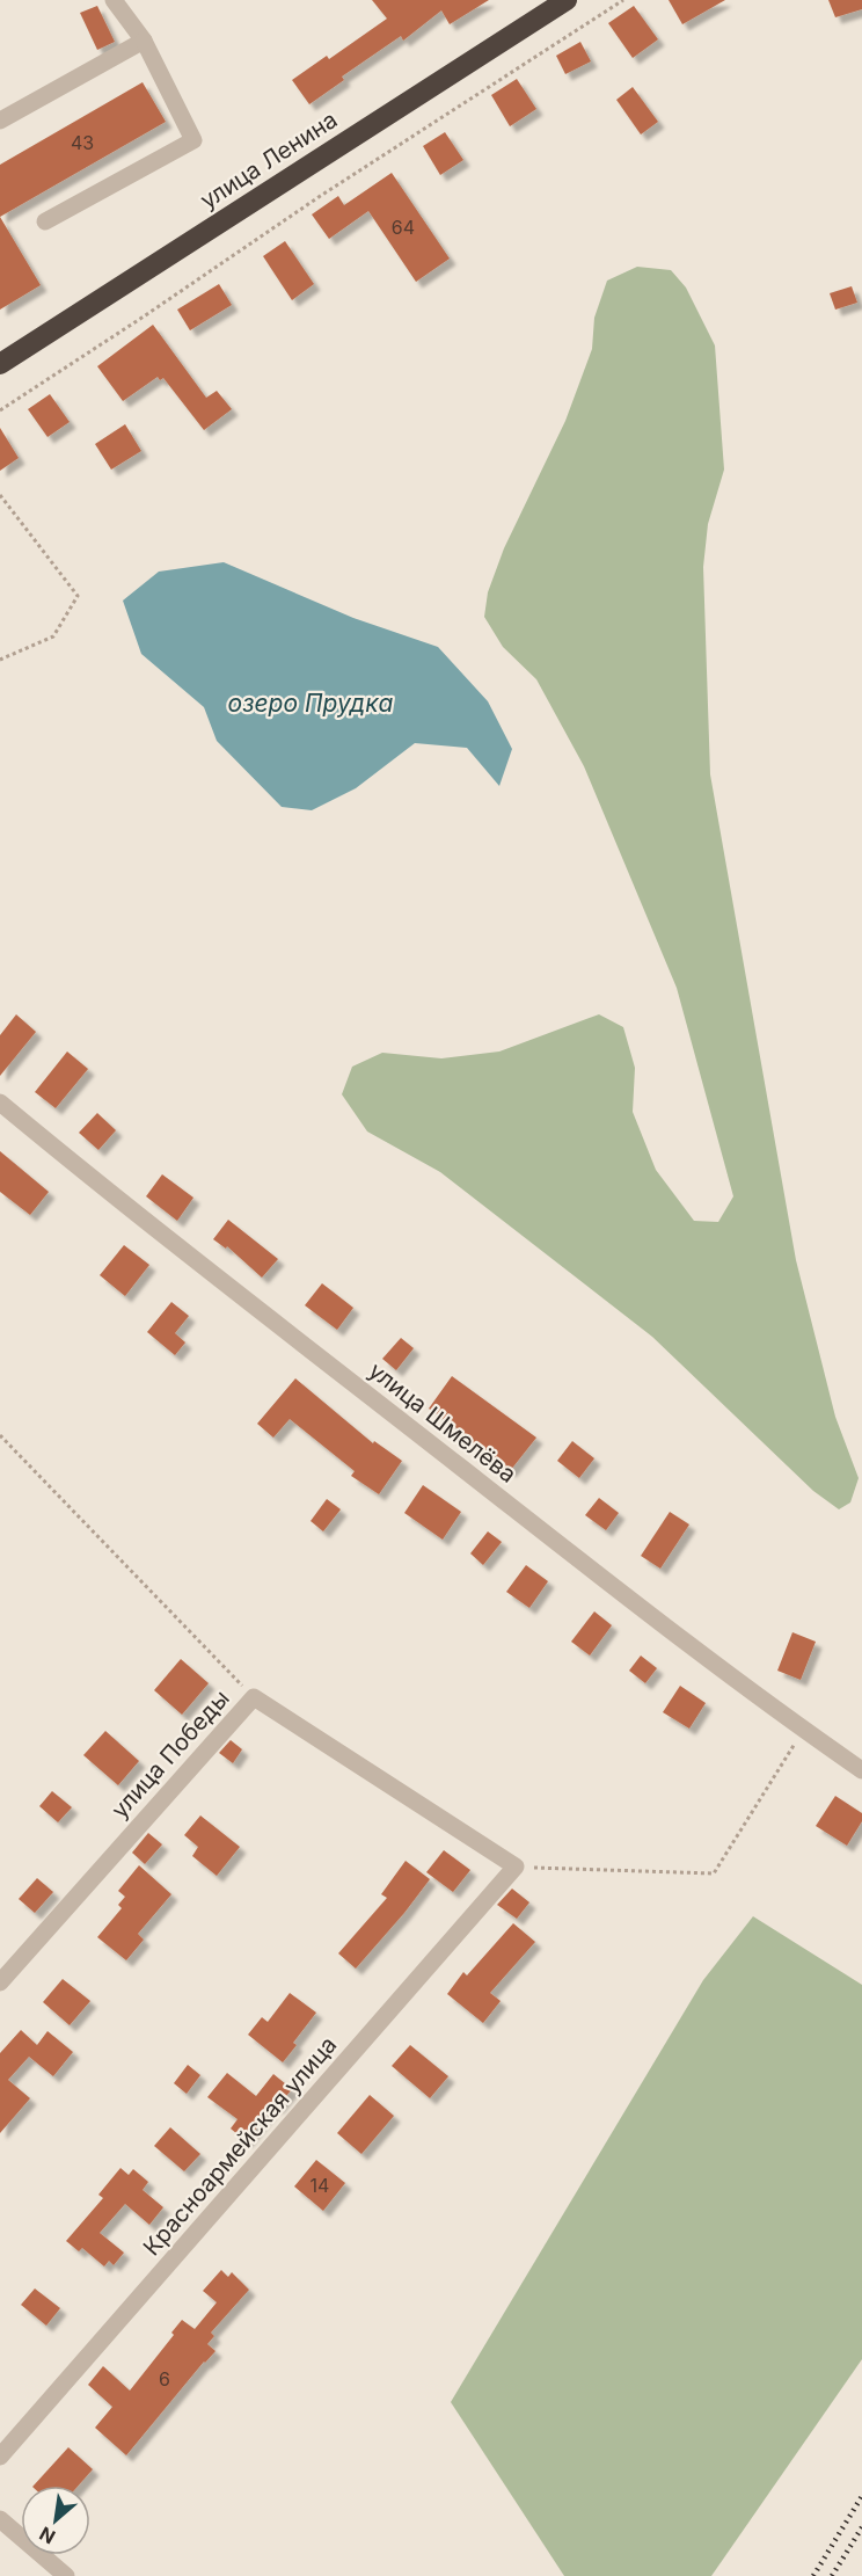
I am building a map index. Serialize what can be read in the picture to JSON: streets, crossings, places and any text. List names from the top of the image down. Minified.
{"streets":{"highway":["улица Ленина"],"street":["улица Шмелёва","улица Победы","Красноармейская улица"]},"crossings":[["улица Победы","Красноармейская улица"]],"water":["озеро Прудка"],"house_numbers":["43","64","14","6"],"north":"bottom left"}
